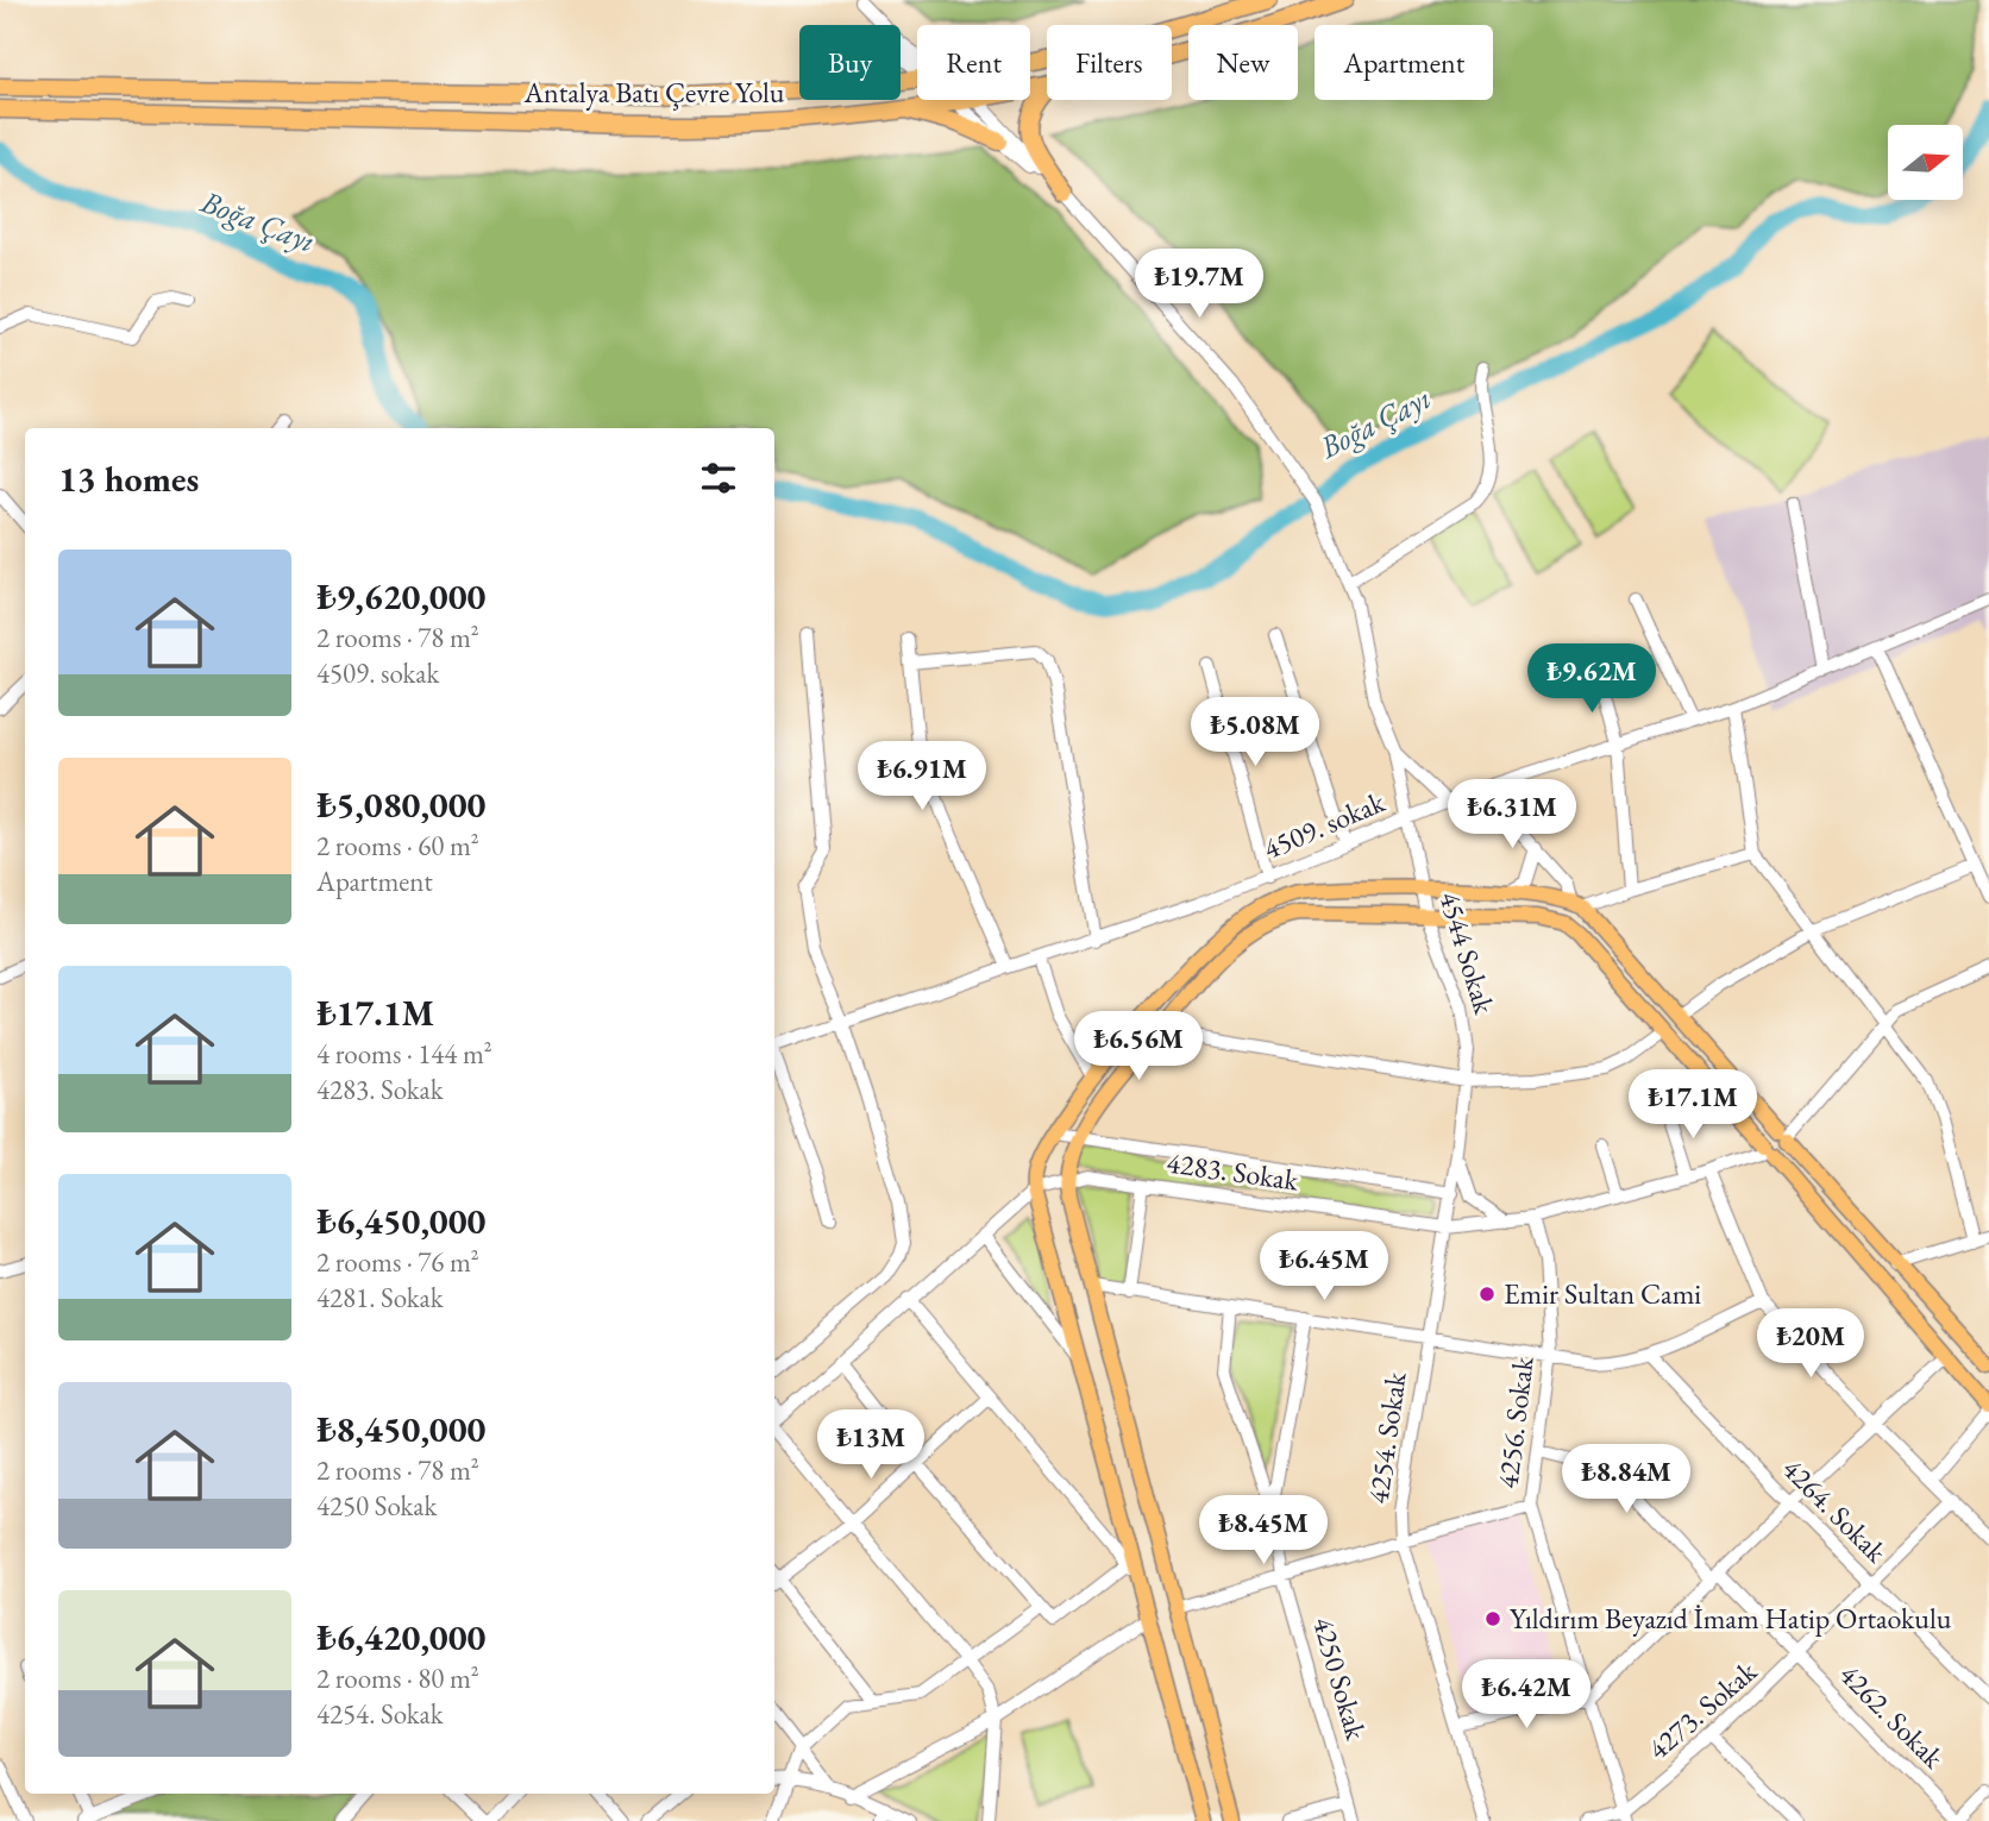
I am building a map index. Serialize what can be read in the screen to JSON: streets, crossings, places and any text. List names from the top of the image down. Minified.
{"streets":{"highway":["Antalya Batı Çevre Yolu"],"street":["4509. sokak","4544 Sokak","4283. Sokak","4256. Sokak","4254. Sokak","4264. Sokak","4250 Sokak","4273. Sokak","4262. Sokak"]},"crossings":[["4509. sokak","4544 Sokak"],["4544 Sokak","4254. Sokak"],["4283. Sokak","4256. Sokak"],["4283. Sokak","4254. Sokak"],["4256. Sokak","4273. Sokak"],["4256. Sokak","4262. Sokak"],["4264. Sokak","4273. Sokak"],["4273. Sokak","4262. Sokak"]],"water":["Boğa Çayı"],"places":["Emir Sultan Cami","Yıldırım Beyazıd İmam Hatip Ortaokulu"],"north":"right","page":{"chip":["Buy","Rent","Filters","New","Apartment"],"price":["₺19.7M","₺9.62M","₺5.08M","₺6.91M","₺6.31M","₺6.56M","₺17.1M","₺6.45M","₺20M","₺13M","₺8.84M","₺8.45M","₺6.42M"],"heading":"13 homes","list":[{"name":"₺9,620,000","note":"2 rooms · 78 m² · 4509. sokak"},{"name":"₺5,080,000","note":"2 rooms · 60 m² · Apartment"},{"name":"₺17.1M","note":"4 rooms · 144 m² · 4283. Sokak"},{"name":"₺6,450,000","note":"2 rooms · 76 m² · 4281. Sokak"},{"name":"₺8,450,000","note":"2 rooms · 78 m² · 4250 Sokak"},{"name":"₺6,420,000","note":"2 rooms · 80 m² · 4254. Sokak"}]}}
